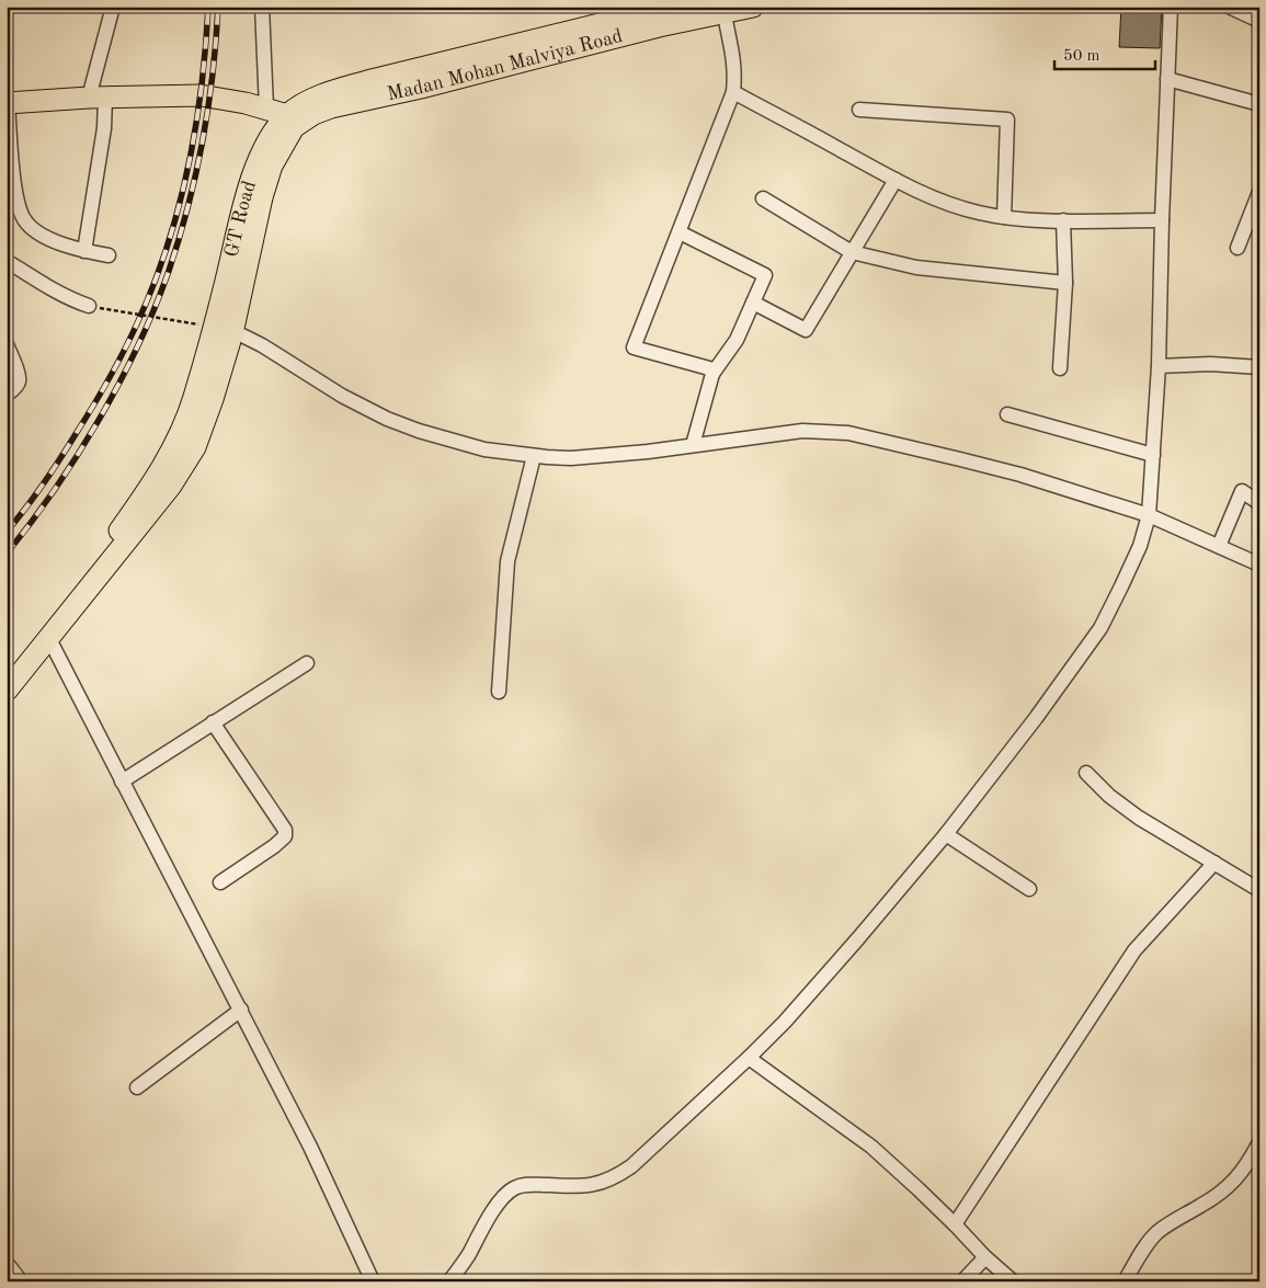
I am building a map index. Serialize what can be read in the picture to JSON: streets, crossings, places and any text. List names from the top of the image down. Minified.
{"streets":{"highway":["Madan Mohan Malviya Road","GT Road"]},"crossings":[["Madan Mohan Malviya Road","GT Road"]],"scale_bar":"50 m"}
